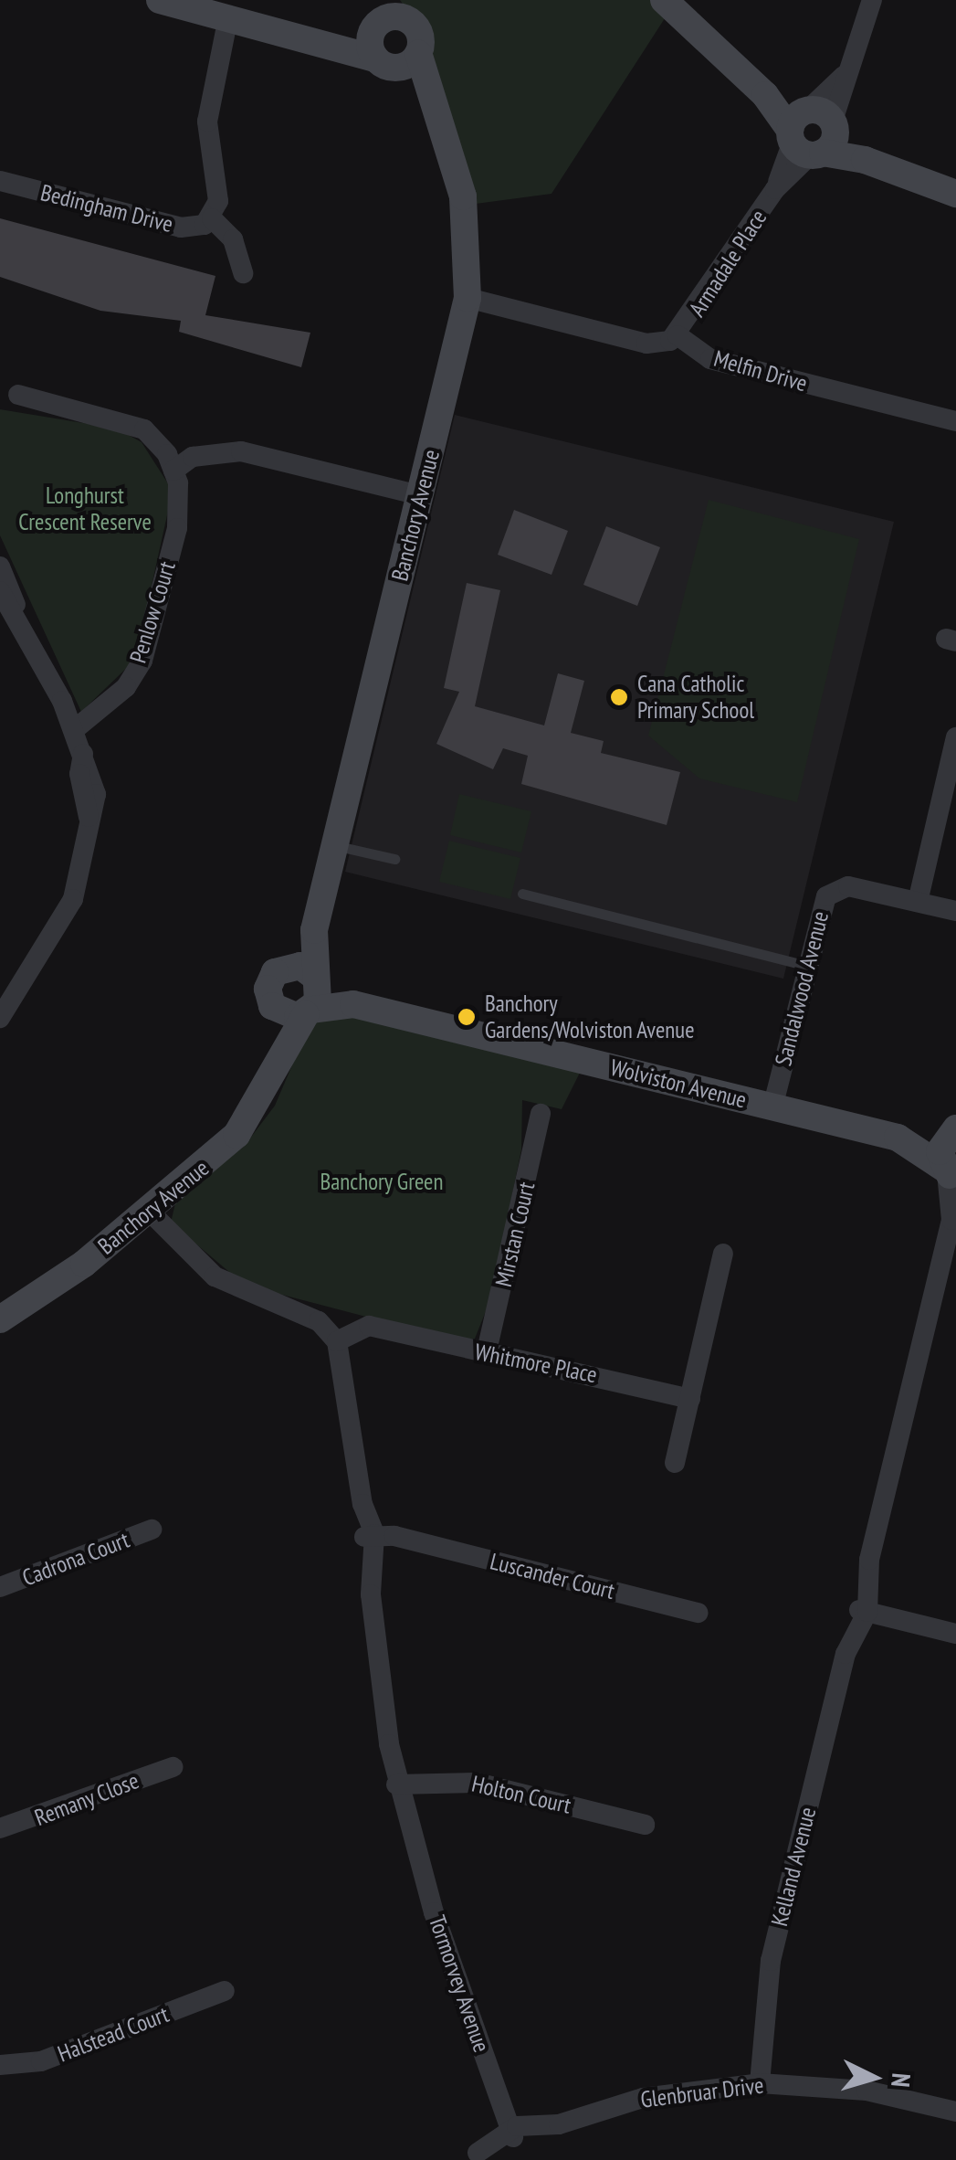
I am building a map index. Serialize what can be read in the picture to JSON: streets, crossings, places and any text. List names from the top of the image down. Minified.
{"streets":{"street":["Bedingham Drive","Armadale Place","Melfin Drive","Banchory Avenue","Penlow Court","Sandalwood Avenue","Wolviston Avenue","Mirstan Court","Whitmore Place","Cadrona Court","Luscander Court","Holton Court","Remany Close","Kelland Avenue","Tormorvey Avenue","Halstead Court","Glenbruar Drive"]},"crossings":[["Armadale Place","Melfin Drive"],["Banchory Avenue","Wolviston Avenue"],["Sandalwood Avenue","Wolviston Avenue"],["Wolviston Avenue","Kelland Avenue"],["Mirstan Court","Whitmore Place"],["Whitmore Place","Tormorvey Avenue"],["Luscander Court","Tormorvey Avenue"],["Holton Court","Tormorvey Avenue"],["Kelland Avenue","Glenbruar Drive"],["Tormorvey Avenue","Glenbruar Drive"]],"parks":["Longhurst Crescent Reserve","Banchory Green"],"places":["Cana Catholic Primary School","Banchory Gardens/Wolviston Avenue"],"north":"right"}
